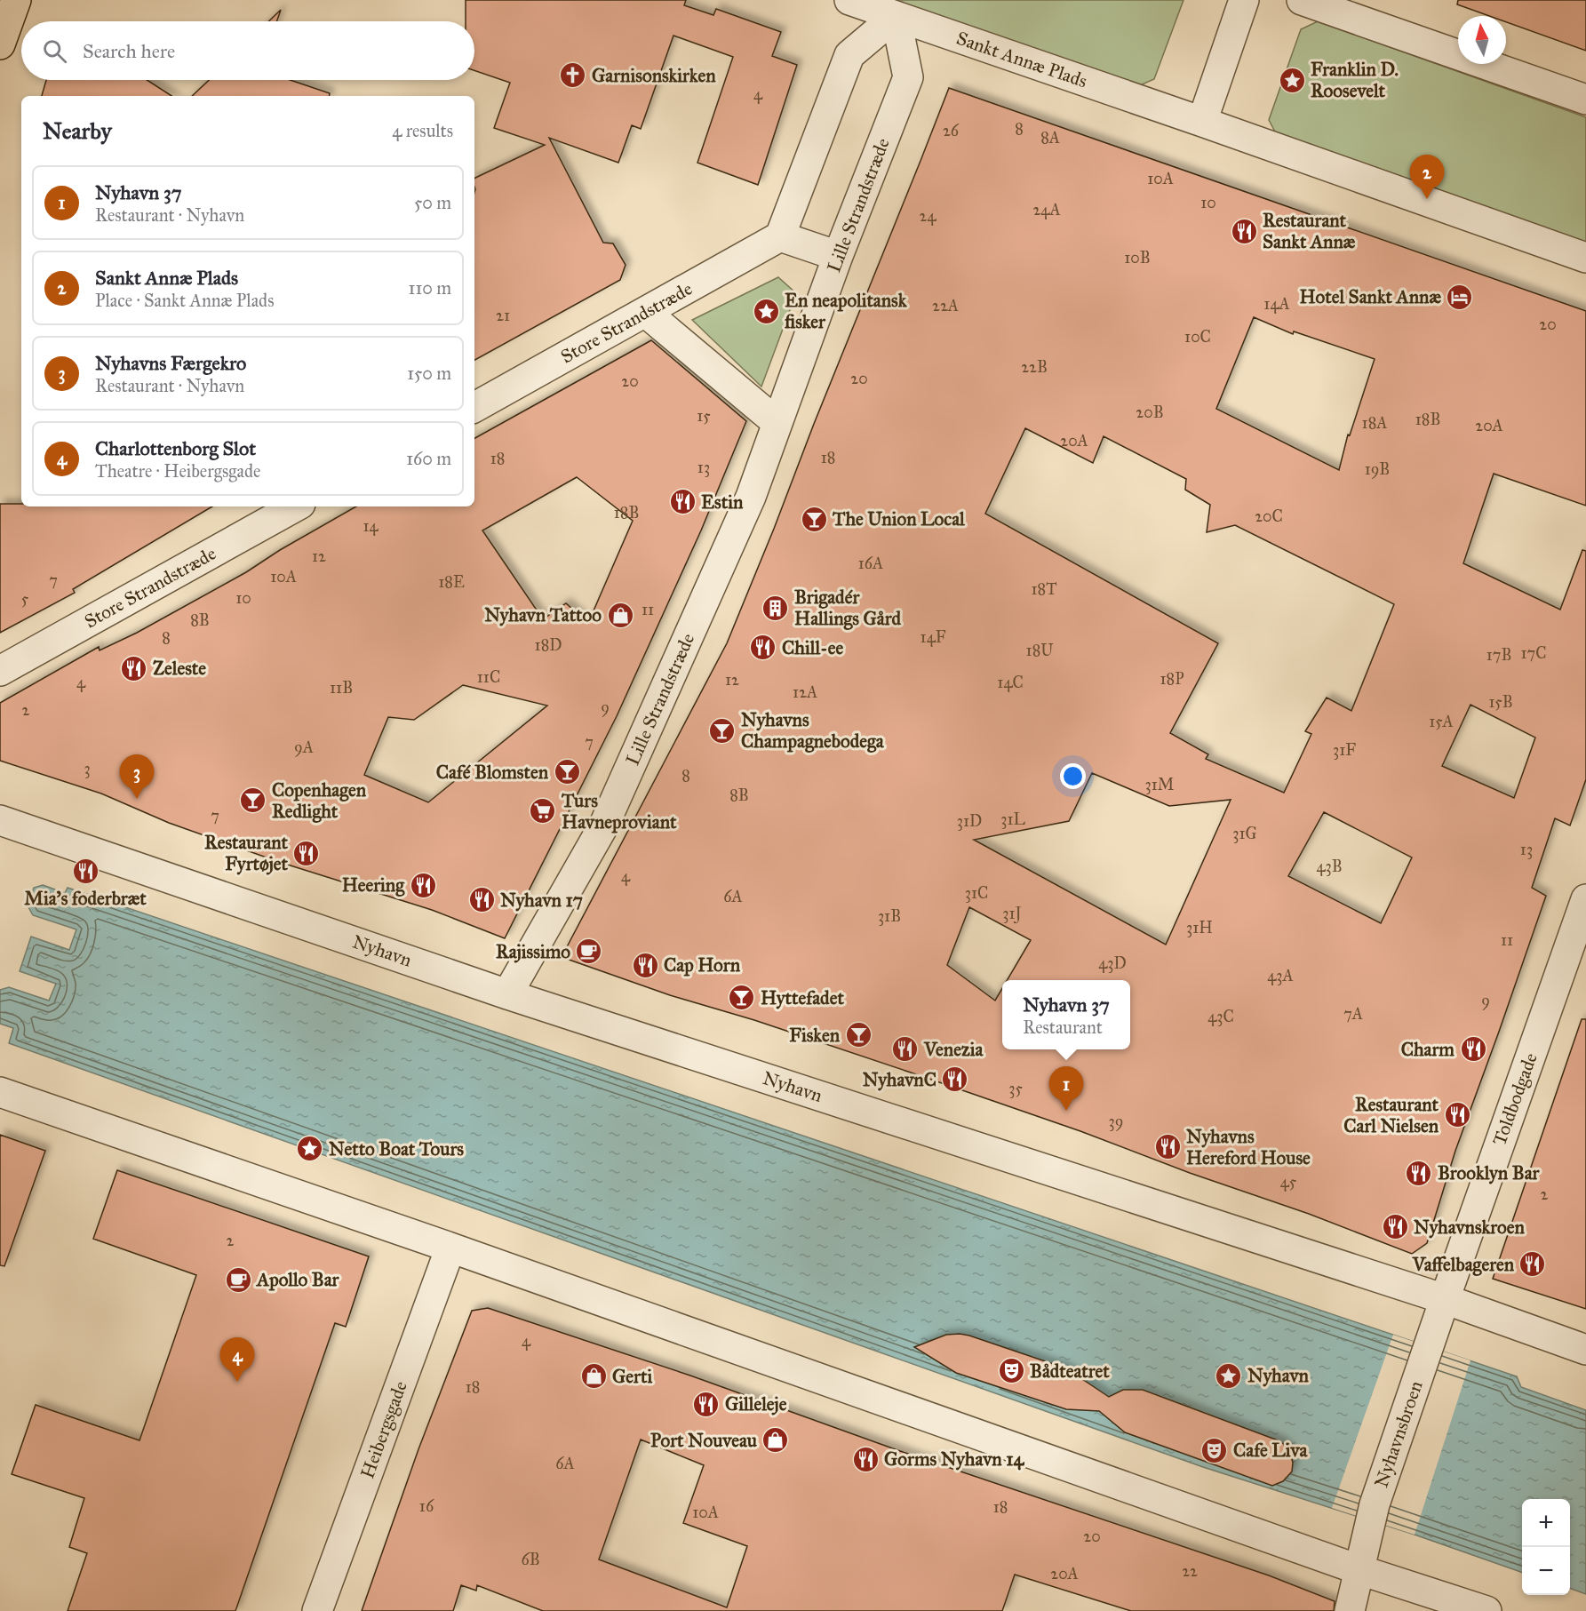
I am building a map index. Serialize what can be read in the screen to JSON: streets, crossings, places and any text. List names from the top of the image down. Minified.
{"streets":{"street":["Sankt Annæ Plads","Lille Strandstræde","Store Strandstræde","Nyhavn","Toldbodgade","Heibergsgade","Nyhavnsbroen"]},"crossings":[["Sankt Annæ Plads","Lille Strandstræde"],["Lille Strandstræde","Nyhavn"],["Nyhavn","Toldbodgade"],["Nyhavn","Nyhavnsbroen"],["Toldbodgade","Nyhavnsbroen"]],"places":{"church":["Garnisonskirken"],"place":["Franklin D. Roosevelt","En neapolitansk fisker","Netto Boat Tours","Nyhavn"],"restaurant":["Restaurant Sankt Annæ","Estin","Chill-ee","Zeleste","Restaurant Fyrtøjet","Mia's foderbræt","Heering","Nyhavn 17","Cap Horn","Venezia","Charm","NyhavnC","Restaurant Carl Nielsen","Nyhavns Hereford House","Brooklyn Bar","Nyhavnskroen","Vaffelbageren","Gilleleje","Gorms Nyhavn 14"],"hotel":["Hotel Sankt Annæ"],"bar":["The Union Local","Nyhavns Champagnebodega","Café Blomsten","Copenhagen Redlight","Hyttefadet","Fisken"],"building":["Brigadér Hallings Gård"],"shop":["Nyhavn Tattoo","Gerti","Port Nouveau"],"supermarket":["Turs Havneproviant"],"cafe":["Rajissimo","Apollo Bar"],"theatre":["Bådteatret","Cafe Liva"]},"house_numbers":["4","8","26","8A","10A","10","24A","24","10B","14A","22A","21","20","10C","22B","20","20","20B","15","18B","18A","20A","20A","18","18","13","19B","18B","20C","14","12","16A","10A","7","18E","18T","10","5","11","8B","14F","8","18D","18U","17C","17B","11C","18P","12","4","14C","11B","12A","15B","9","2","15A","7","9A","31F","3","8","31M","8B","7","31L","31D","31G","13","43B","4","31C","6A","31J","31B","31H","11","43D","43A","9","7A","43C","35","39","45","2","2","4","18","6A","16","18","10A","20","6B","22","20A"],"north":"top","page":{"search":"Search here","heading":["Nearby","4 results"],"pins":["2","3","1","4"],"list":[{"mark":"1","name":"Nyhavn 37","note":"Restaurant · Nyhavn","value":"50 m"},{"mark":"2","name":"Sankt Annæ Plads","note":"Place · Sankt Annæ Plads","value":"110 m"},{"mark":"3","name":"Nyhavns Færgekro","note":"Restaurant · Nyhavn","value":"150 m"},{"mark":"4","name":"Charlottenborg Slot","note":"Theatre · Heibergsgade","value":"160 m"}],"popup":["Nyhavn 37","Restaurant"],"map_buttons":["+","−"]}}
